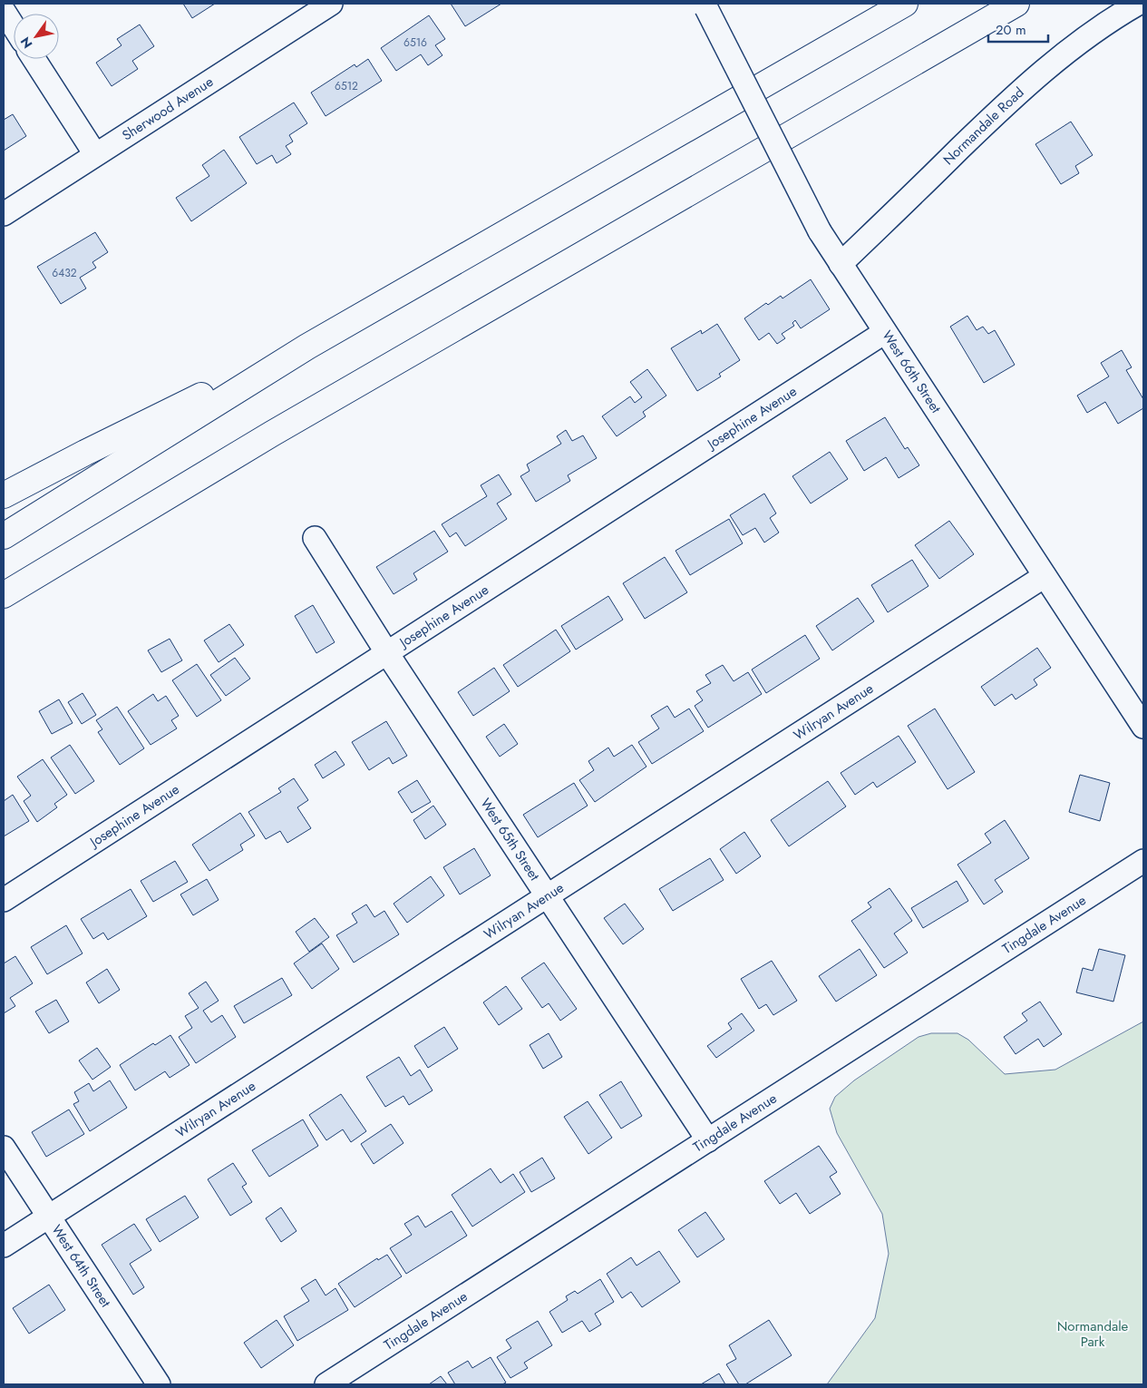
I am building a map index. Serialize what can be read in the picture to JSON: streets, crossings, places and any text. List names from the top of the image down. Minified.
{"streets":{"street":["Sherwood Avenue","Normandale Road","West 66th Street","Josephine Avenue","Wilryan Avenue","West 65th Street","Tingdale Avenue","West 64th Street"]},"crossings":[["Normandale Road","West 66th Street"],["West 66th Street","Josephine Avenue"],["West 66th Street","Wilryan Avenue"],["Josephine Avenue","West 65th Street"],["Wilryan Avenue","West 65th Street"],["Wilryan Avenue","West 64th Street"],["West 65th Street","Tingdale Avenue"]],"parks":["Normandale Park"],"house_numbers":["6516","6512","6432"],"scale_bar":"20 m","north":"bottom left"}
